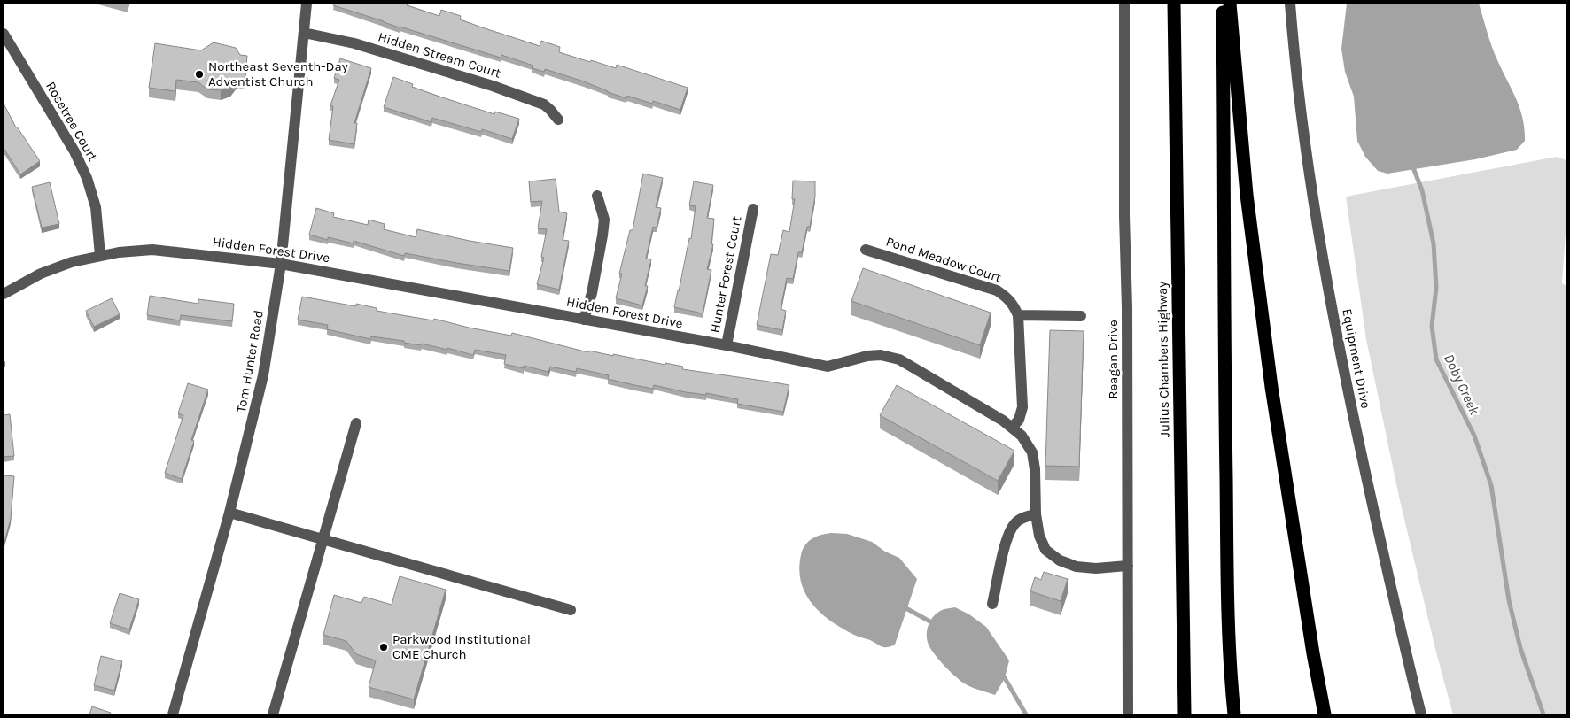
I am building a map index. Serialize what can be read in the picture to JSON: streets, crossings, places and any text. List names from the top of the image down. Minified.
{"streets":{"highway":["Julius Chambers Highway"],"street":["Hidden Stream Court","Rosetree Court","Hidden Forest Drive","Pond Meadow Court","Hunter Forest Court","Equipment Drive","Reagan Drive","Tom Hunter Road"]},"crossings":[["Hidden Stream Court","Tom Hunter Road"],["Rosetree Court","Hidden Forest Drive"],["Hidden Forest Drive","Pond Meadow Court"],["Hidden Forest Drive","Hunter Forest Court"],["Hidden Forest Drive","Reagan Drive"],["Hidden Forest Drive","Tom Hunter Road"]],"water":["Doby Creek"],"places":["Northeast Seventh-Day Adventist Church","Parkwood Institutional CME Church"]}
